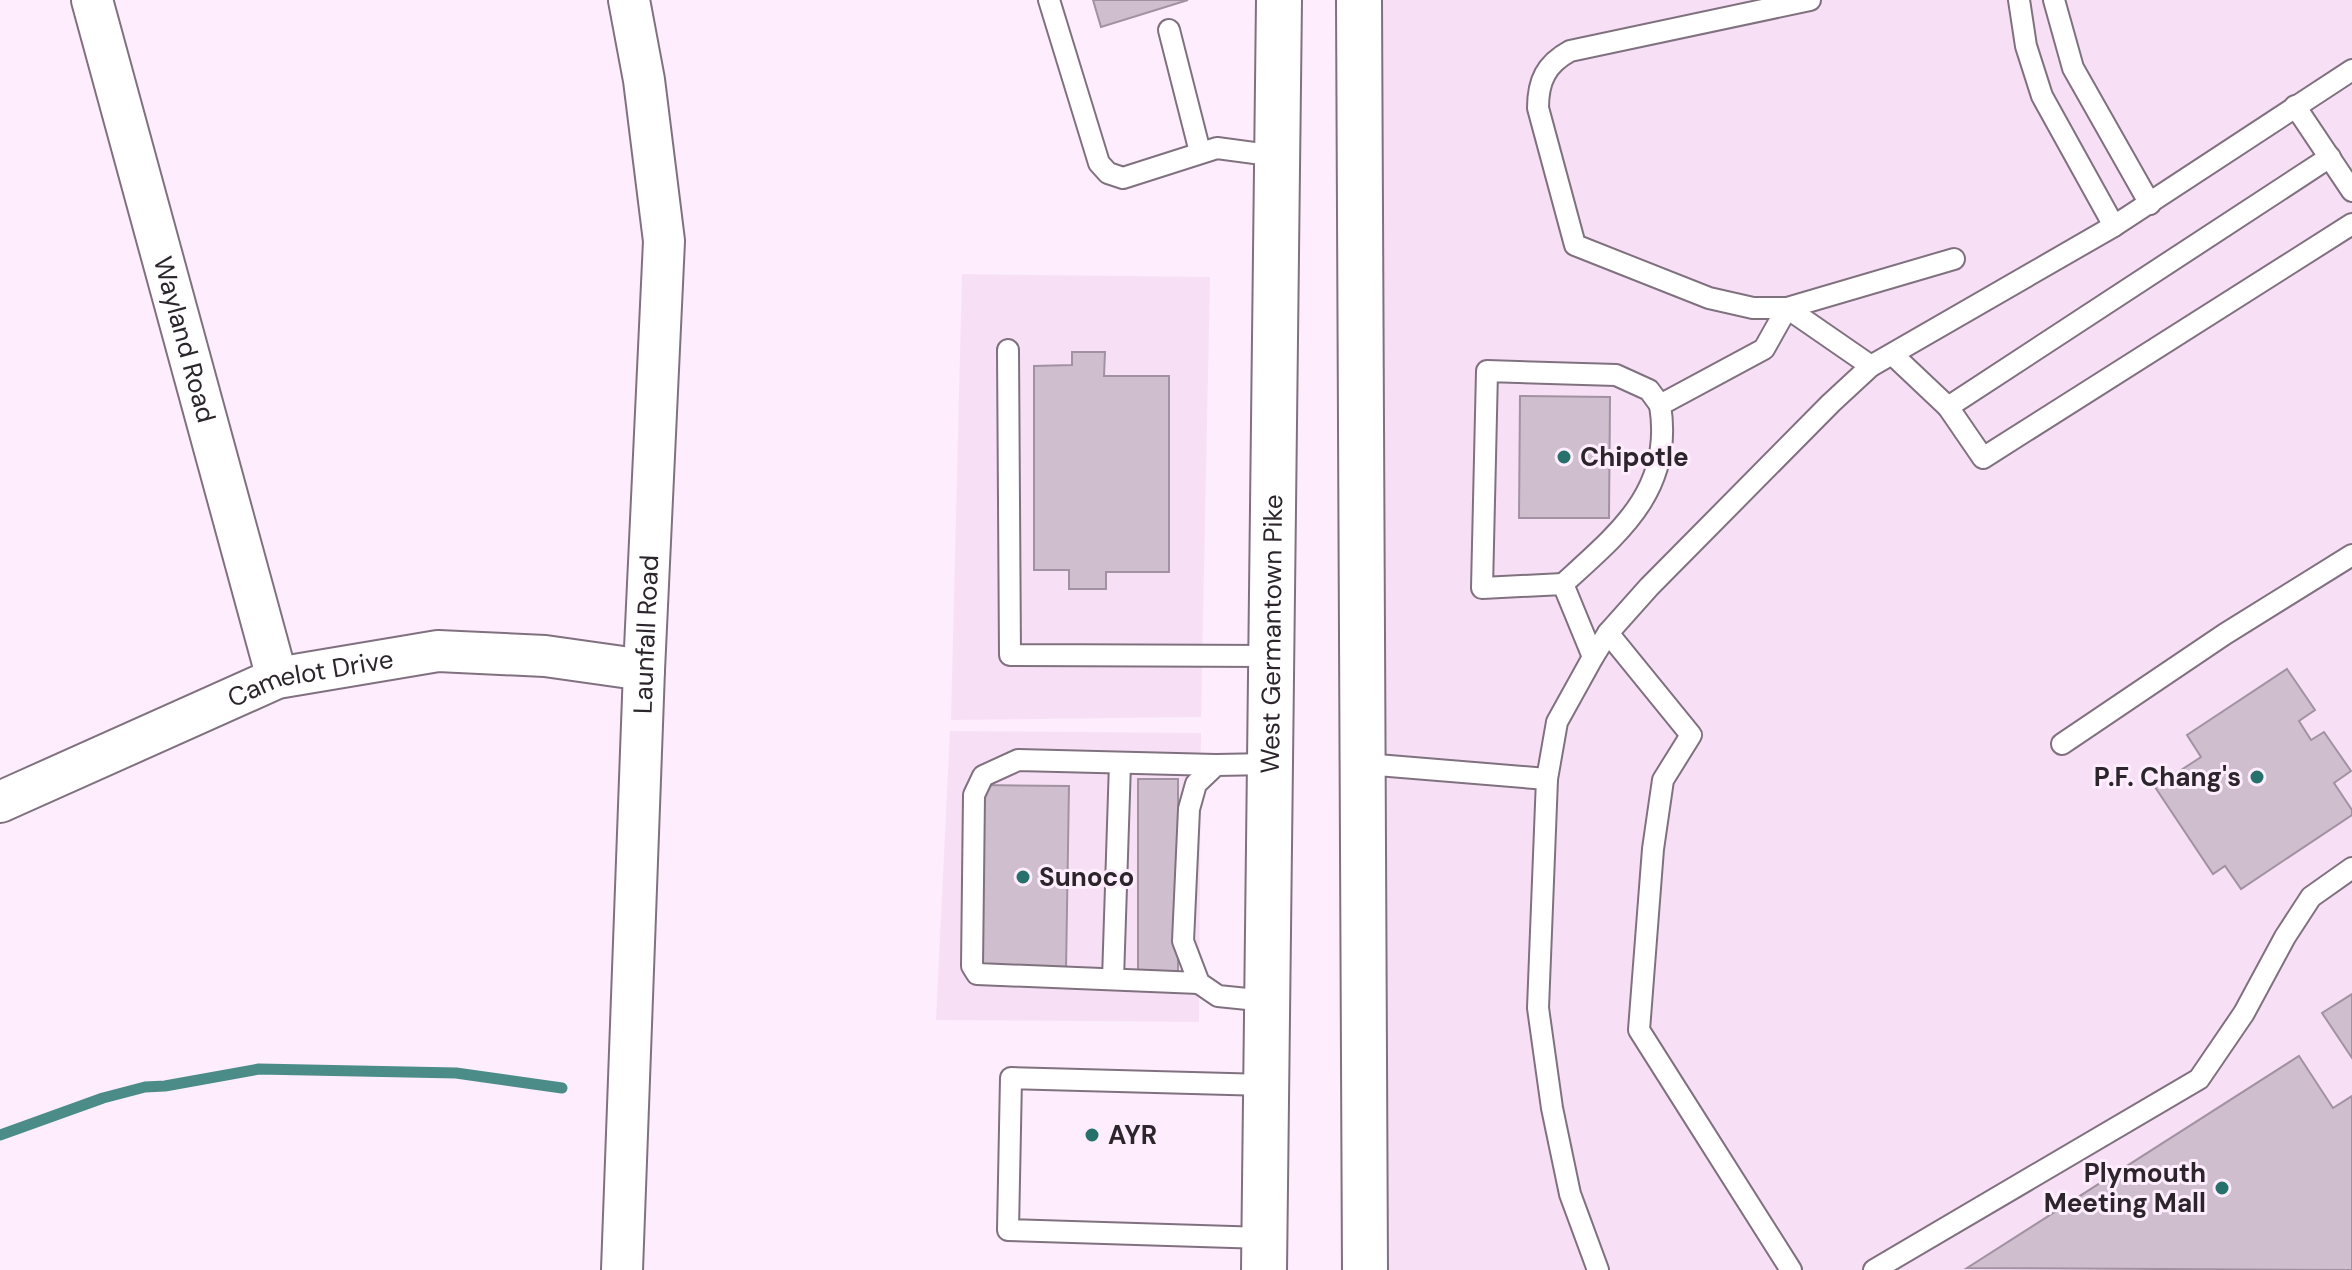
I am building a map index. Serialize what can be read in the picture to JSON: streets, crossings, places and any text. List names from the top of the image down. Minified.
{"streets":{"main road":["West Germantown Pike"],"street":["Wayland Road","Launfall Road","Camelot Drive"]},"crossings":[["Wayland Road","Camelot Drive"],["Launfall Road","Camelot Drive"]],"places":["Chipotle","P.F. Chang's","Sunoco","AYR","Plymouth Meeting Mall"]}
